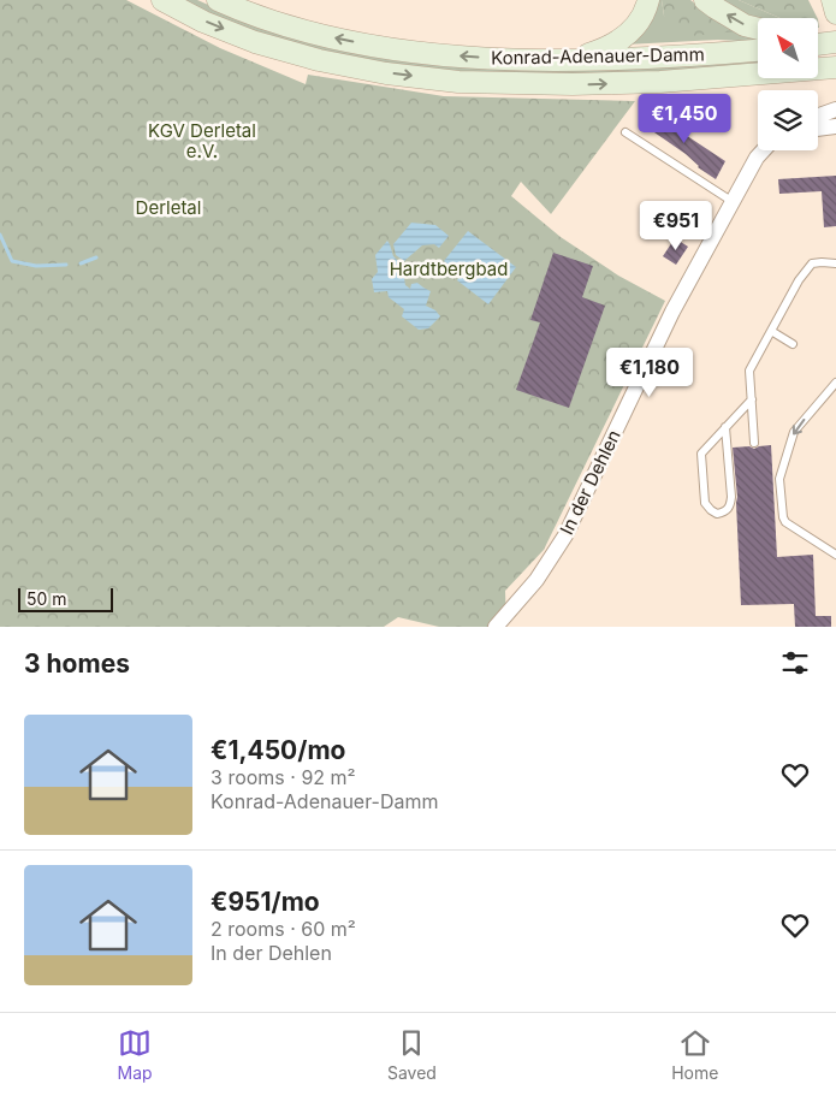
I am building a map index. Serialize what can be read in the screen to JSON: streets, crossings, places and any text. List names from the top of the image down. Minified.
{"streets":{"main road":["Konrad-Adenauer-Damm"],"street":["In der Dehlen"]},"parks":["KGV Derletal e.V.","Derletal","Hardtbergbad"],"scale_bar":"50 m","north":"top left","page":{"price":["€1,450","€951","€1,180"],"scale":"50 m","heading":"3 homes","list":[{"name":"€1,450/mo","note":"3 rooms · 92 m² · Konrad-Adenauer-Damm"},{"name":"€951/mo","note":"2 rooms · 60 m² · In der Dehlen"}],"tabs":["Map","Saved","Home"]}}
